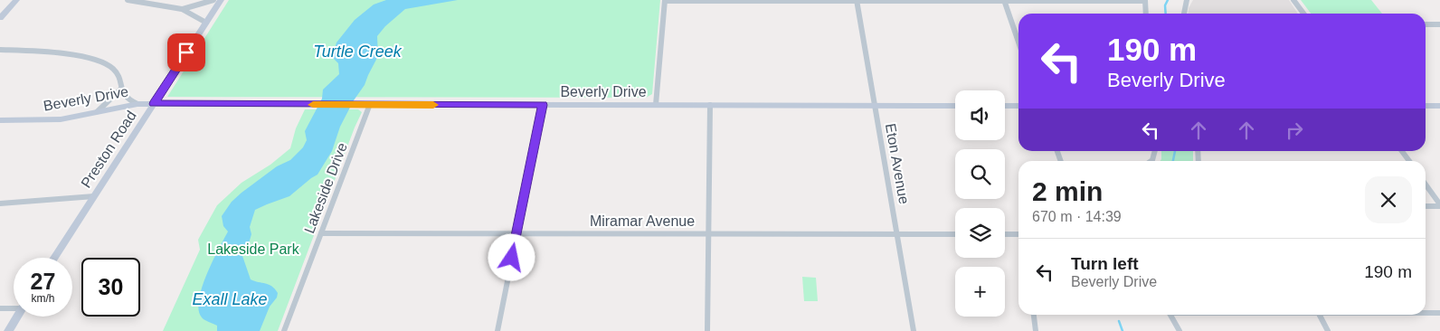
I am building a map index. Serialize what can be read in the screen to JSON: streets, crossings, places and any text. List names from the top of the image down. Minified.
{"streets":{"street":["Beverly Drive","Preston Road","Eton Avenue","Lakeside Drive","Miramar Avenue"]},"crossings":[["Beverly Drive","Preston Road"],["Beverly Drive","Eton Avenue"],["Beverly Drive","Lakeside Drive"],["Eton Avenue","Miramar Avenue"],["Lakeside Drive","Miramar Avenue"]],"water":["Turtle Creek","Exall Lake"],"parks":["Lakeside Park"],"page":{"turn":["190 m","Beverly Drive"],"map_buttons":"+","heading":["2 min","670 m · 14:39"],"list":[{"name":"Turn left","note":"Beverly Drive","value":"190 m"}],"speed":"27 km/h","limit":"30"}}
